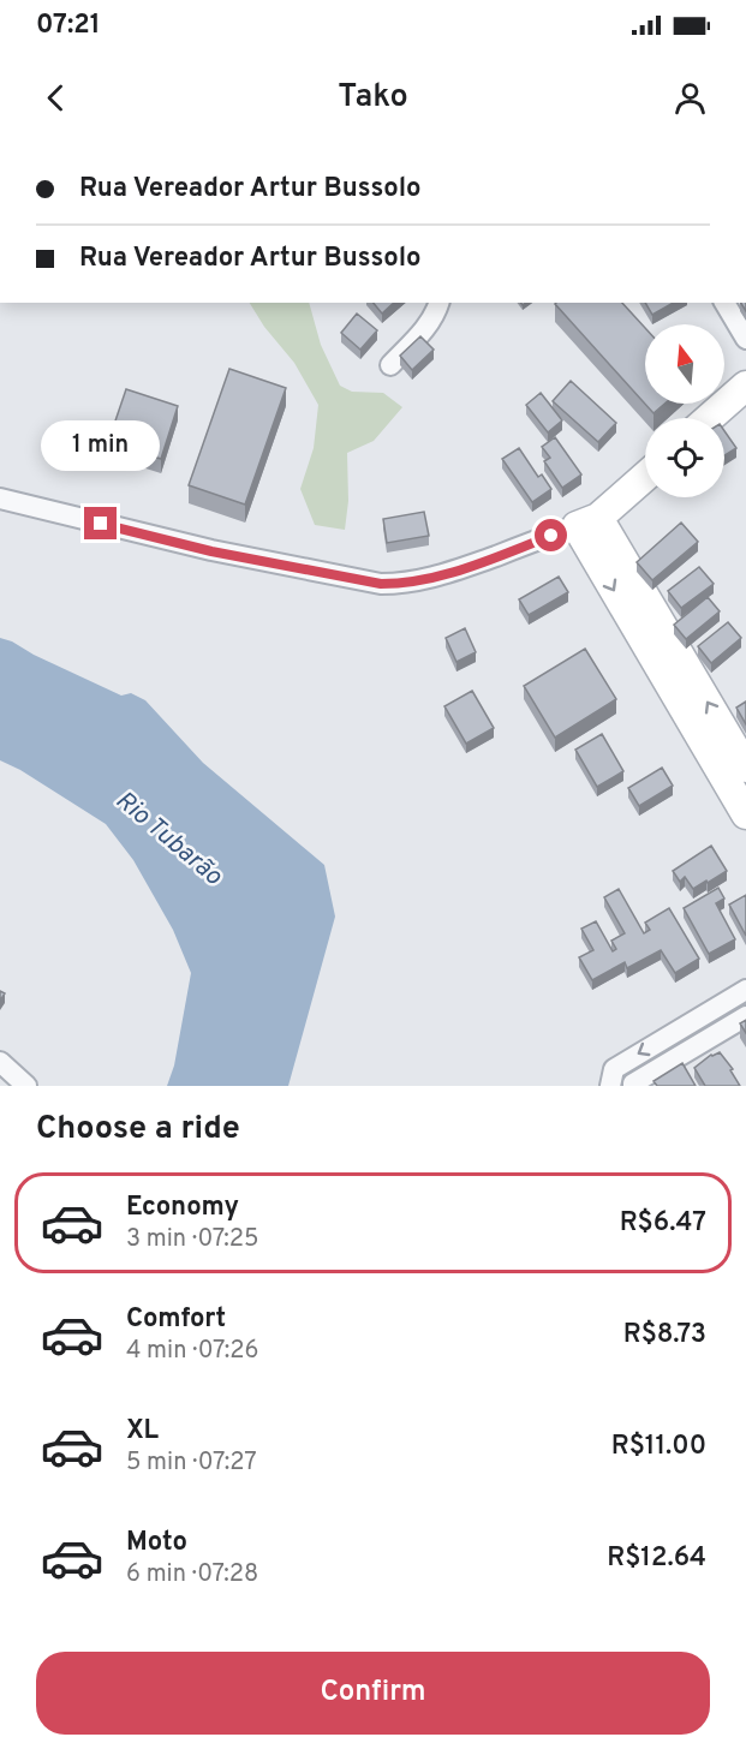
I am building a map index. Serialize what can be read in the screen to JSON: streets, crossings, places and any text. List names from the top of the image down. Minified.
{"water":["Rio Tubarão"],"north":"top","page":{"status":"07:21","header":"Tako","banner":["Rua Vereador Artur Bussolo","Rua Vereador Artur Bussolo"],"bubble":"1 min","heading":"Choose a ride","list":[{"name":"Economy","note":"3 min · 07:25","value":"R$6.47"},{"name":"Comfort","note":"4 min · 07:26","value":"R$8.73"},{"name":"XL","note":"5 min · 07:27","value":"R$11.00"},{"name":"Moto","note":"6 min · 07:28","value":"R$12.64"}],"buttons":"Confirm"}}
